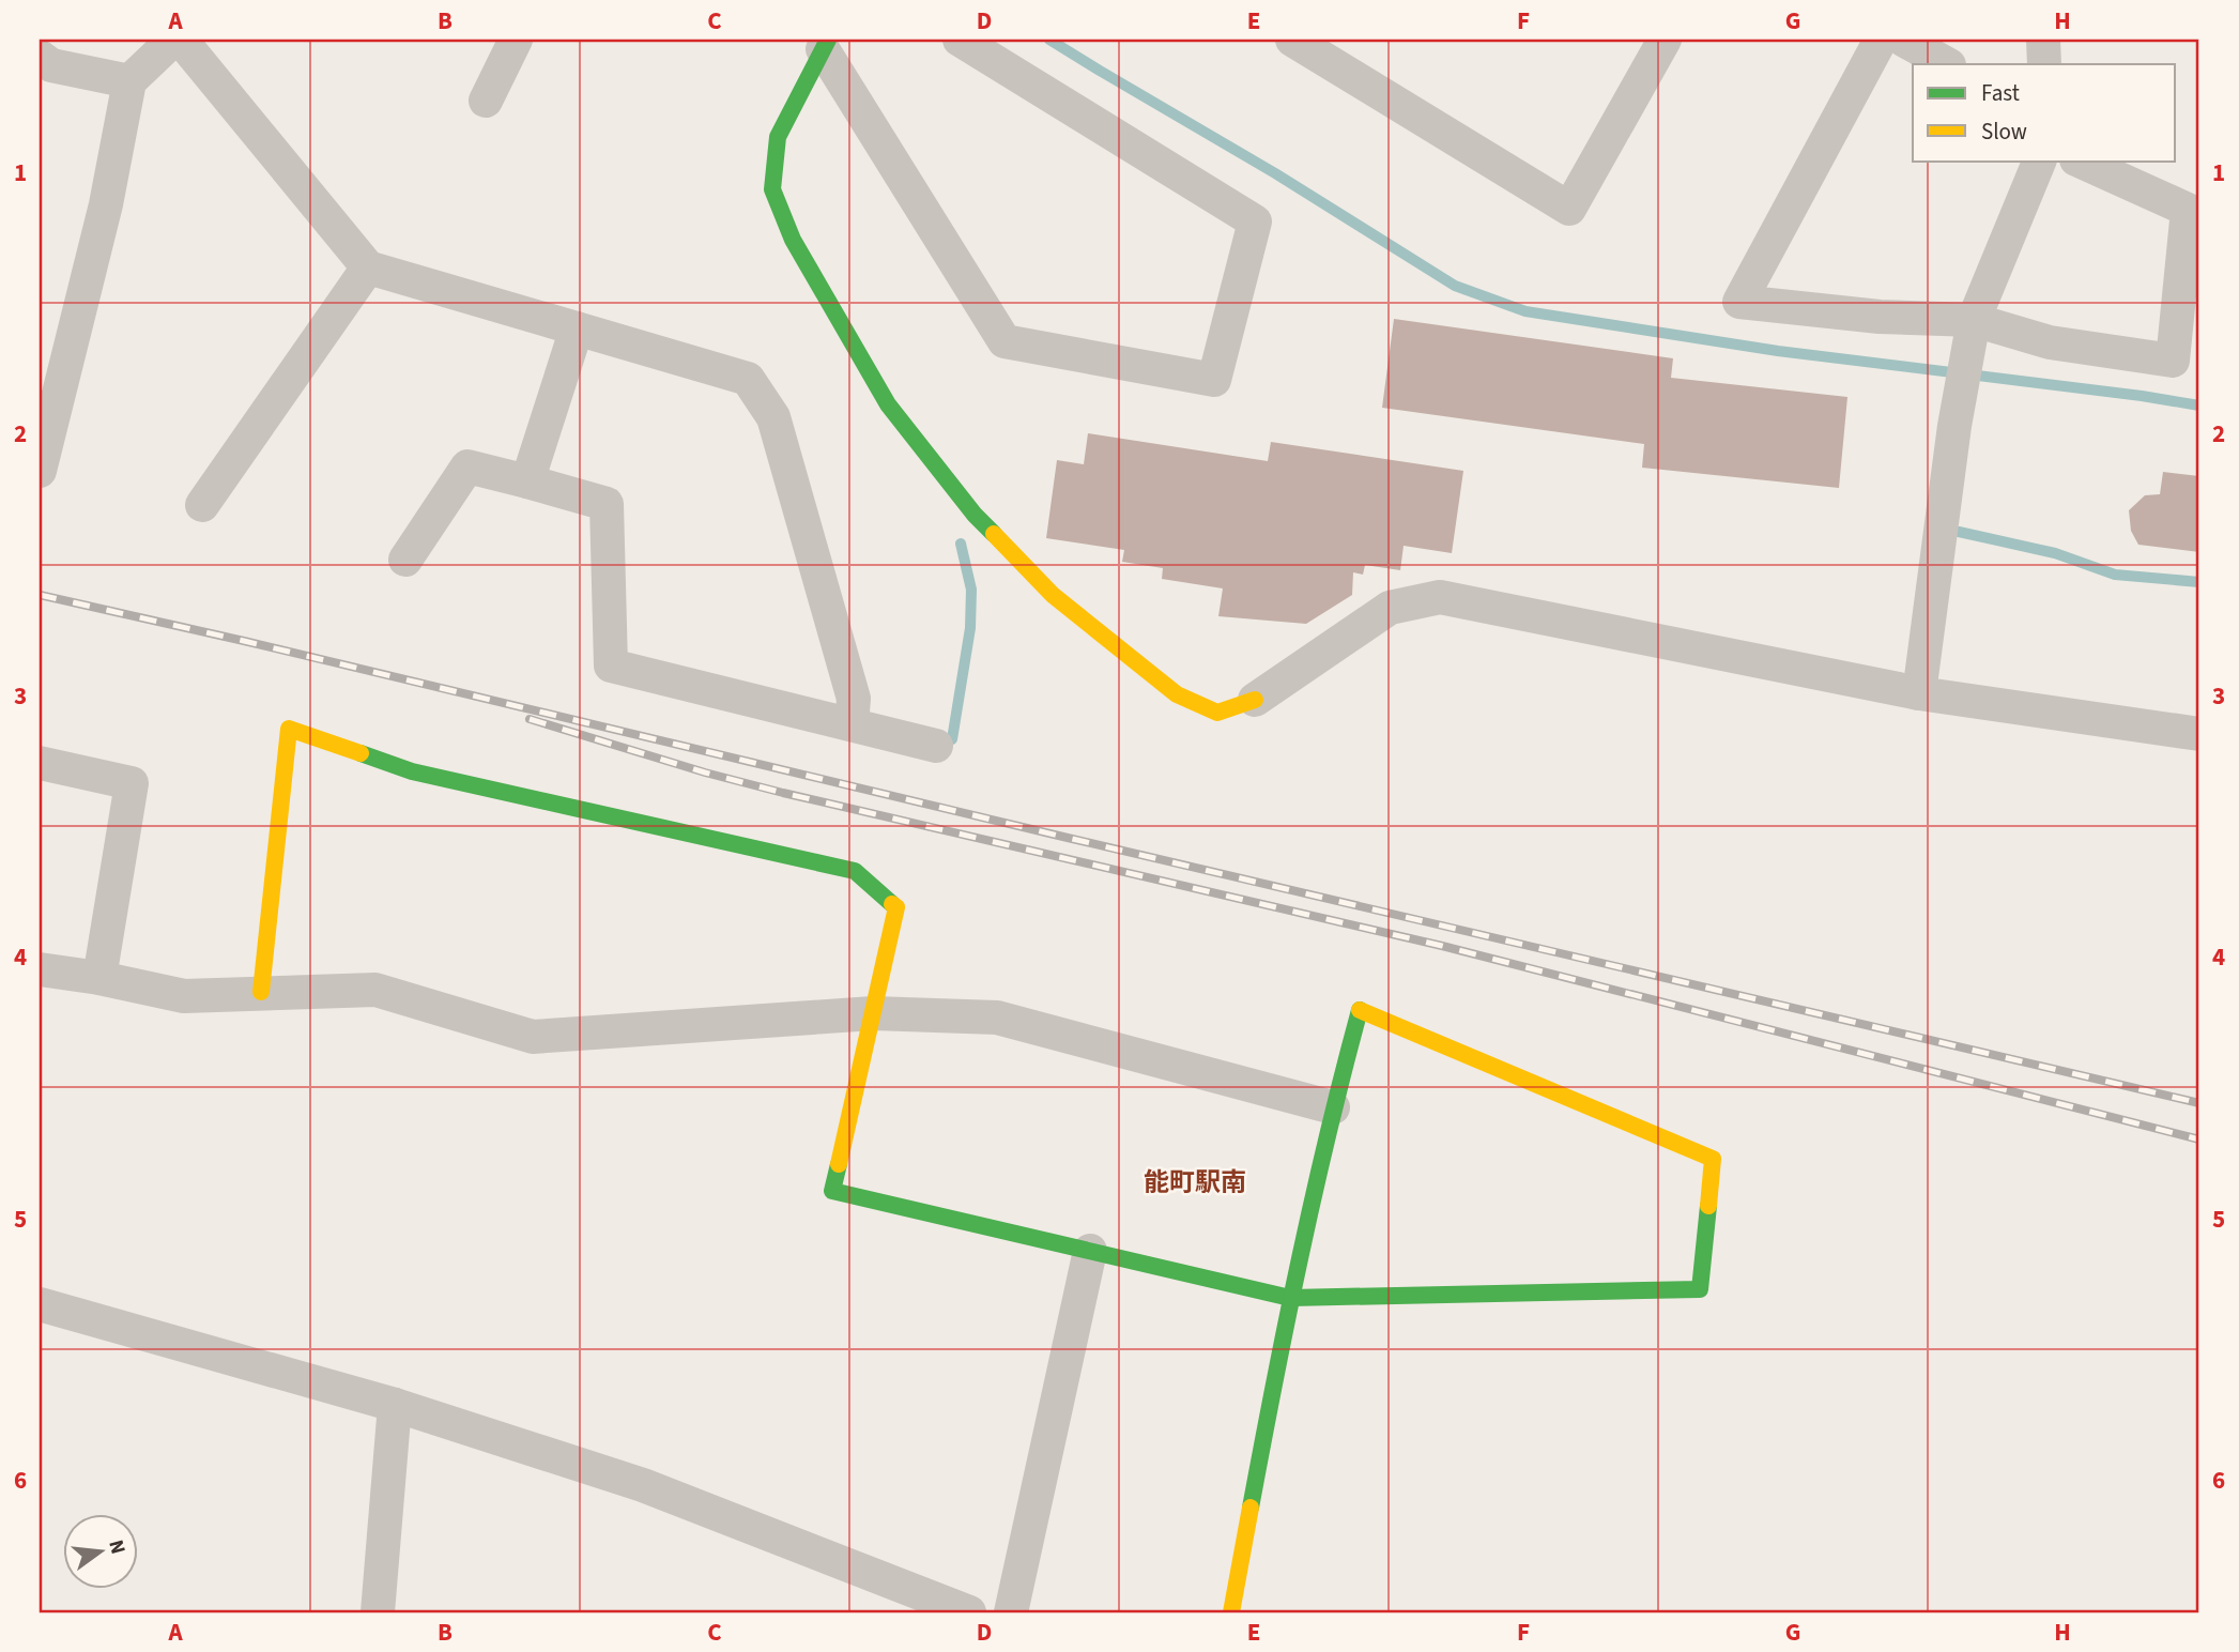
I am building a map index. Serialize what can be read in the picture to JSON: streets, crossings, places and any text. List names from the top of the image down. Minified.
{"districts":["能町駅南"],"legend":["Fast","Slow"],"north":"right","grid":{"columns":["A","B","C","D","E","F","G","H"],"rows":["1","2","3","4","5","6"]}}
